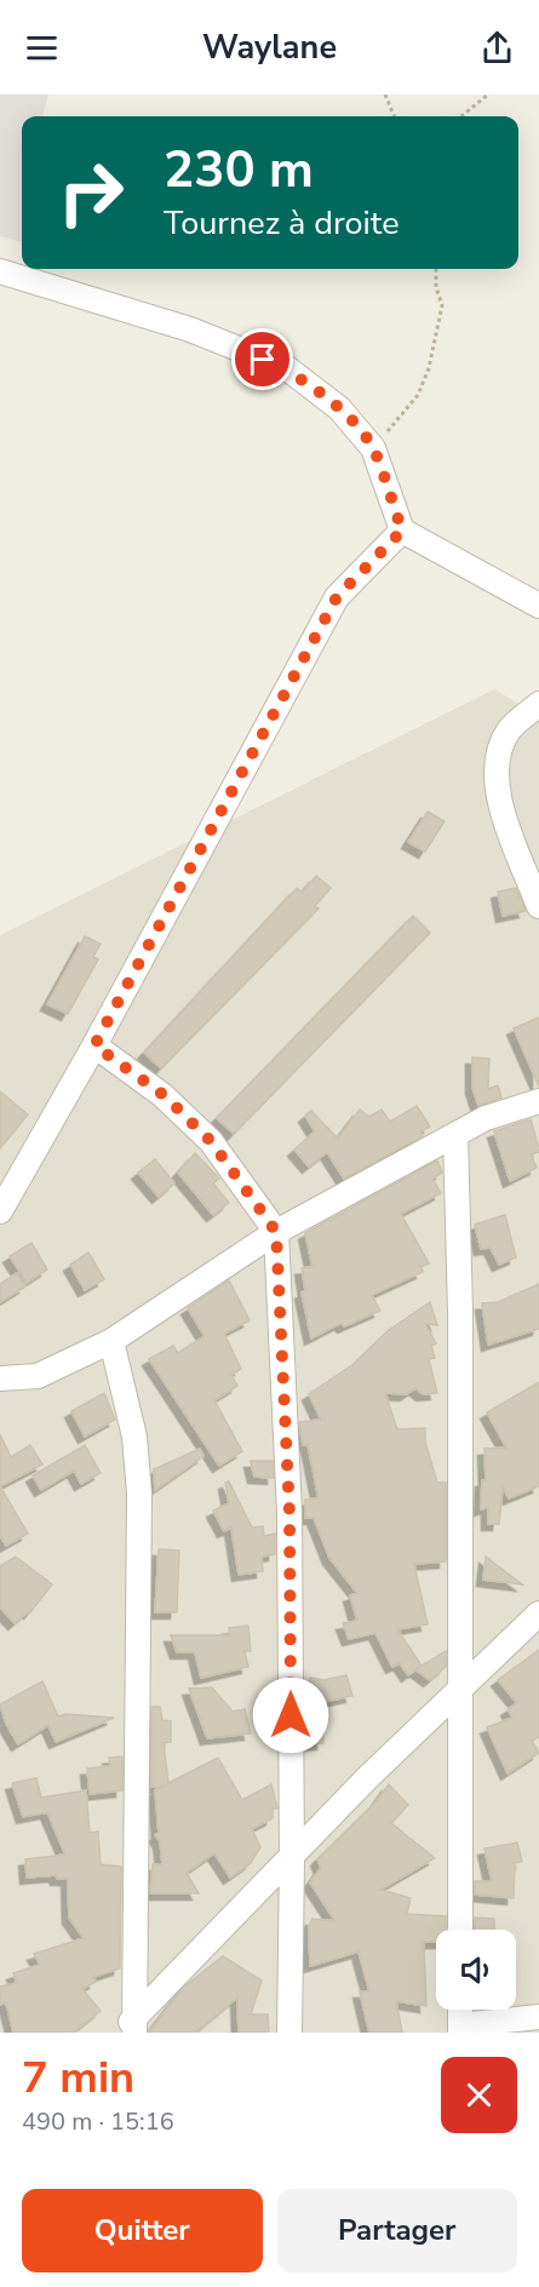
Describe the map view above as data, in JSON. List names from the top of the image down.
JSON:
{
  "page": {
    "header": "Waylane",
    "turn": ["230 m", "Tournez à droite"],
    "heading": ["7 min", "490 m · 15:16"],
    "buttons": ["Quitter", "Partager"]
  }
}
